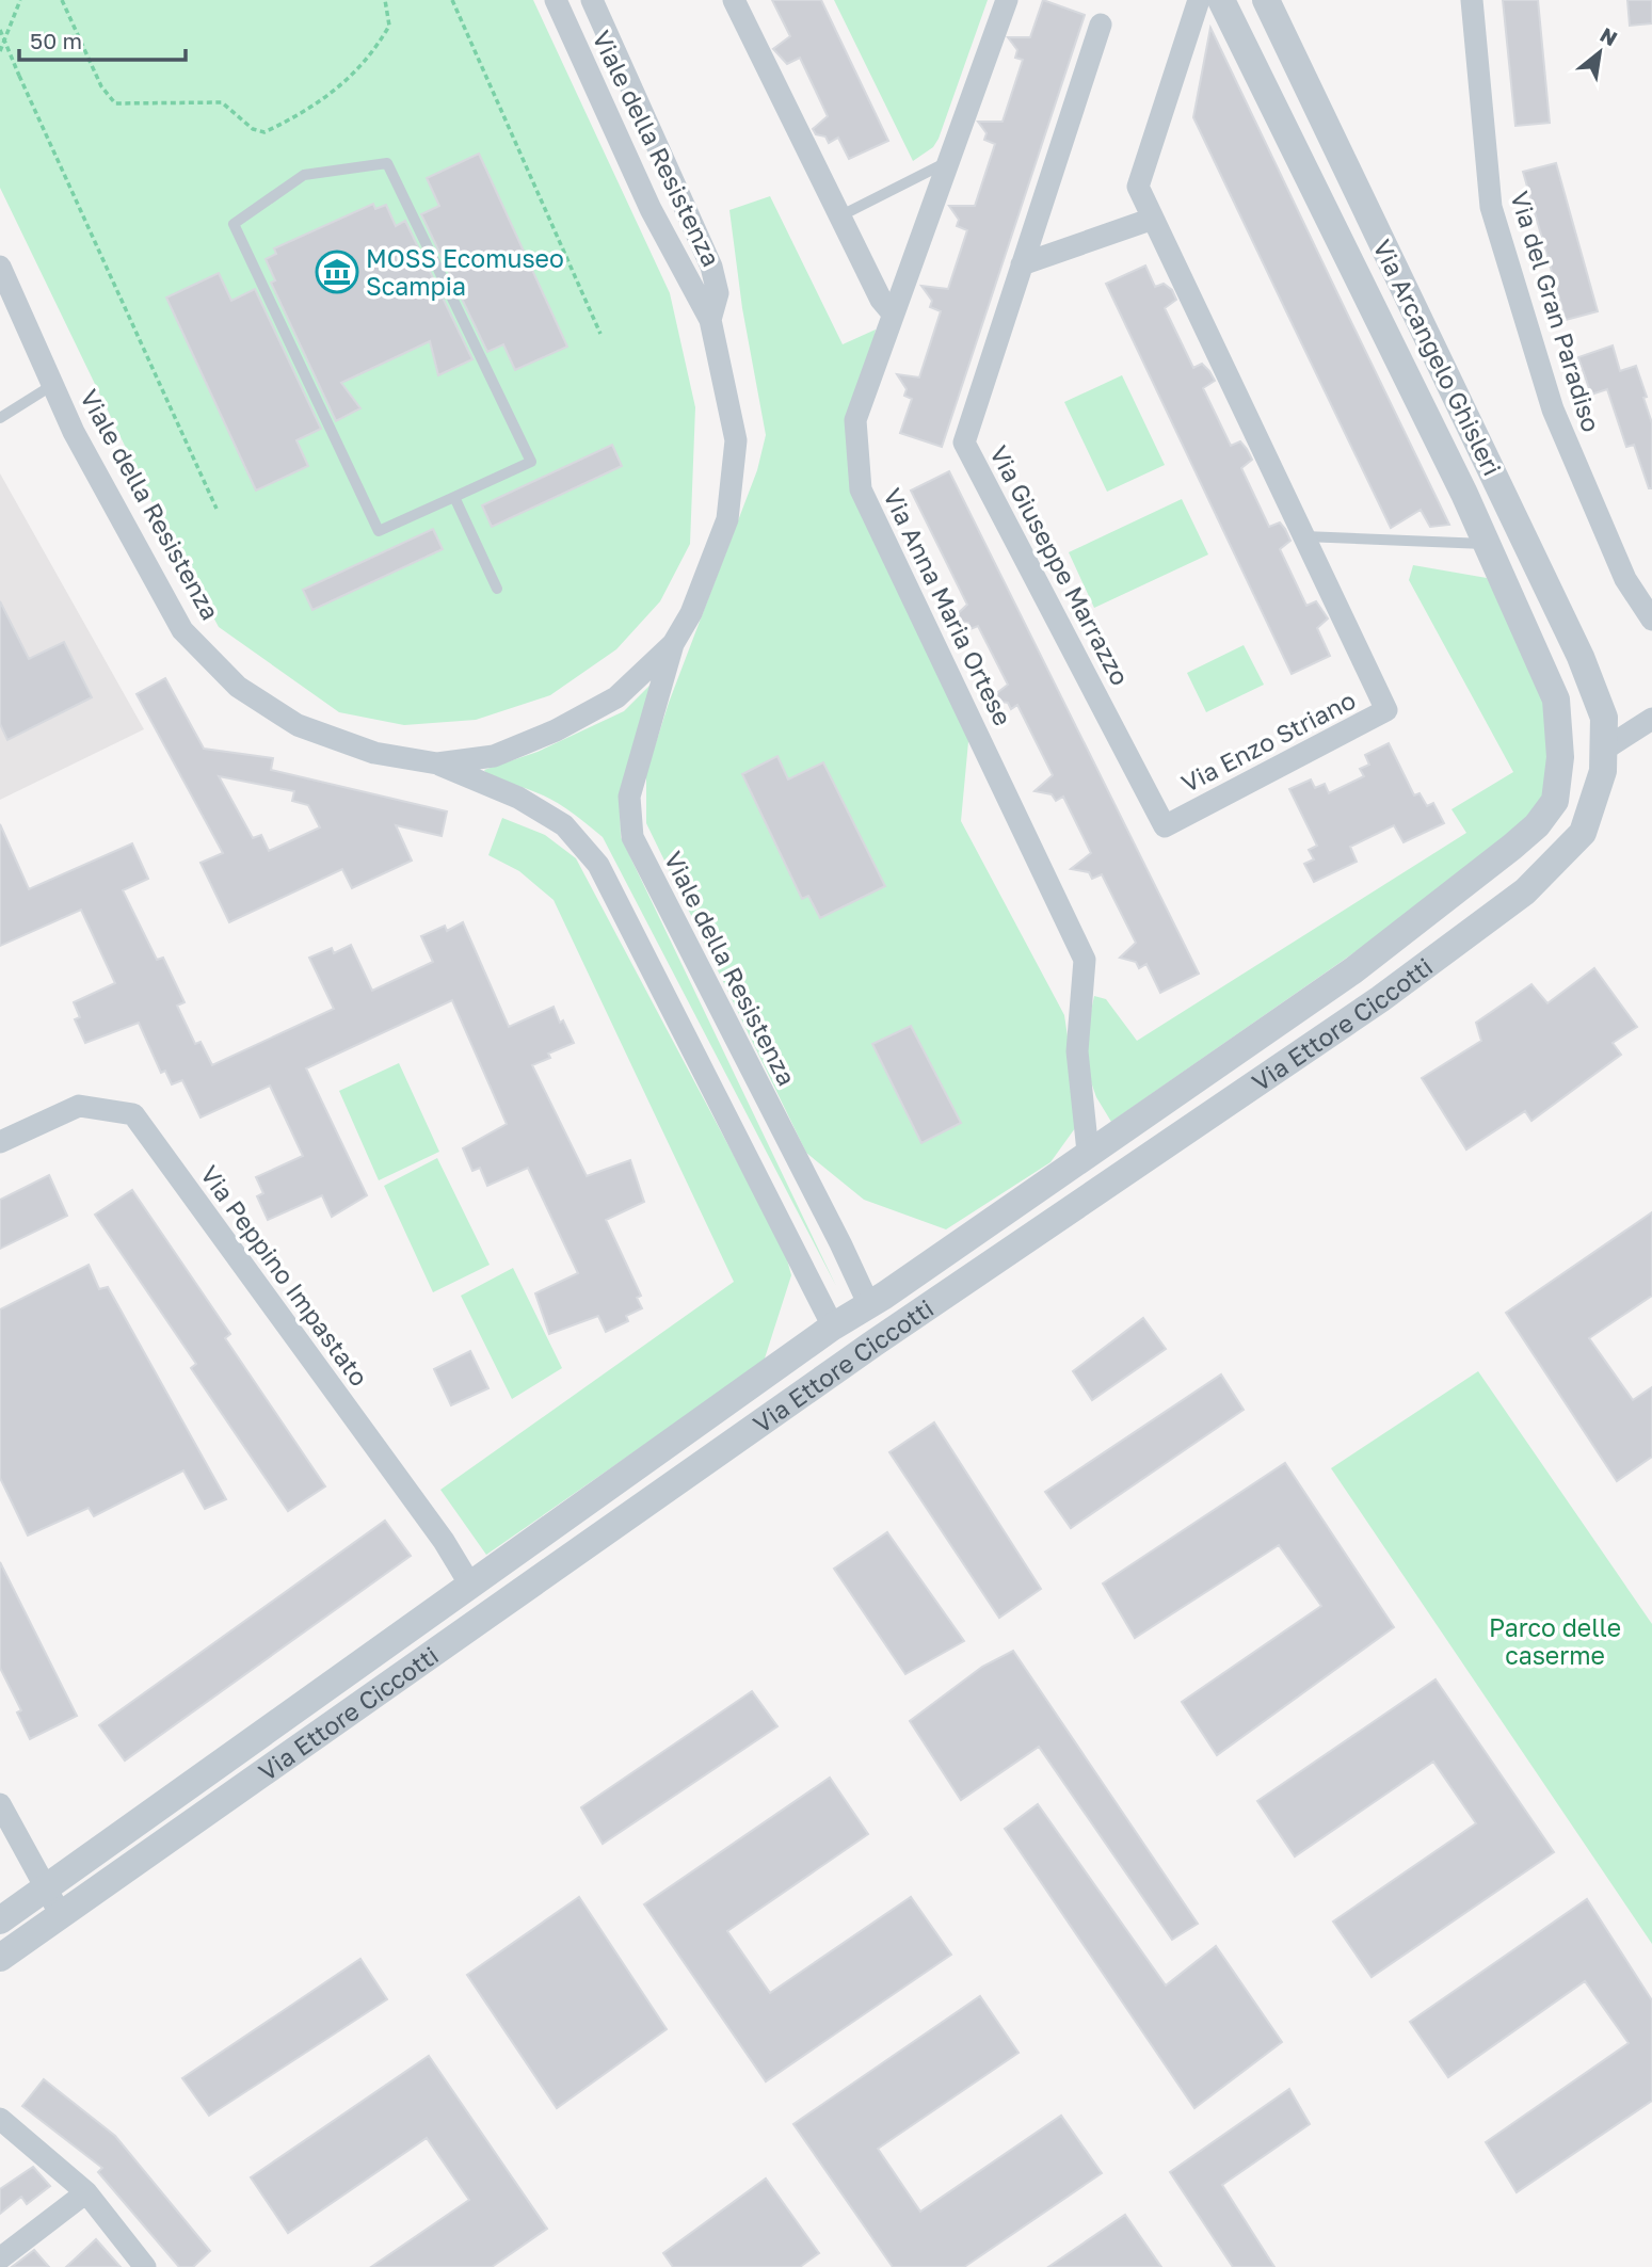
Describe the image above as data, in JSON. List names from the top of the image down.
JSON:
{
  "streets": {
    "street": [
      "Viale della Resistenza",
      "Via del Gran Paradiso",
      "Via Arcangelo Ghisleri",
      "Via Giuseppe Marrazzo",
      "Via Anna Maria Ortese",
      "Via Enzo Striano",
      "Via Ettore Ciccotti",
      "Via Peppino Impastato"
    ]
  },
  "crossings": [
    ["Viale della Resistenza", "Via Ettore Ciccotti"],
    ["Via Arcangelo Ghisleri", "Via Ettore Ciccotti"],
    ["Via Giuseppe Marrazzo", "Via Enzo Striano"],
    ["Via Anna Maria Ortese", "Via Ettore Ciccotti"],
    ["Via Ettore Ciccotti", "Via Peppino Impastato"]
  ],
  "parks": ["Parco delle caserme"],
  "places": {
    "museum": ["MOSS Ecomuseo Scampia"]
  },
  "scale_bar": "50 m",
  "north": "top right"
}
